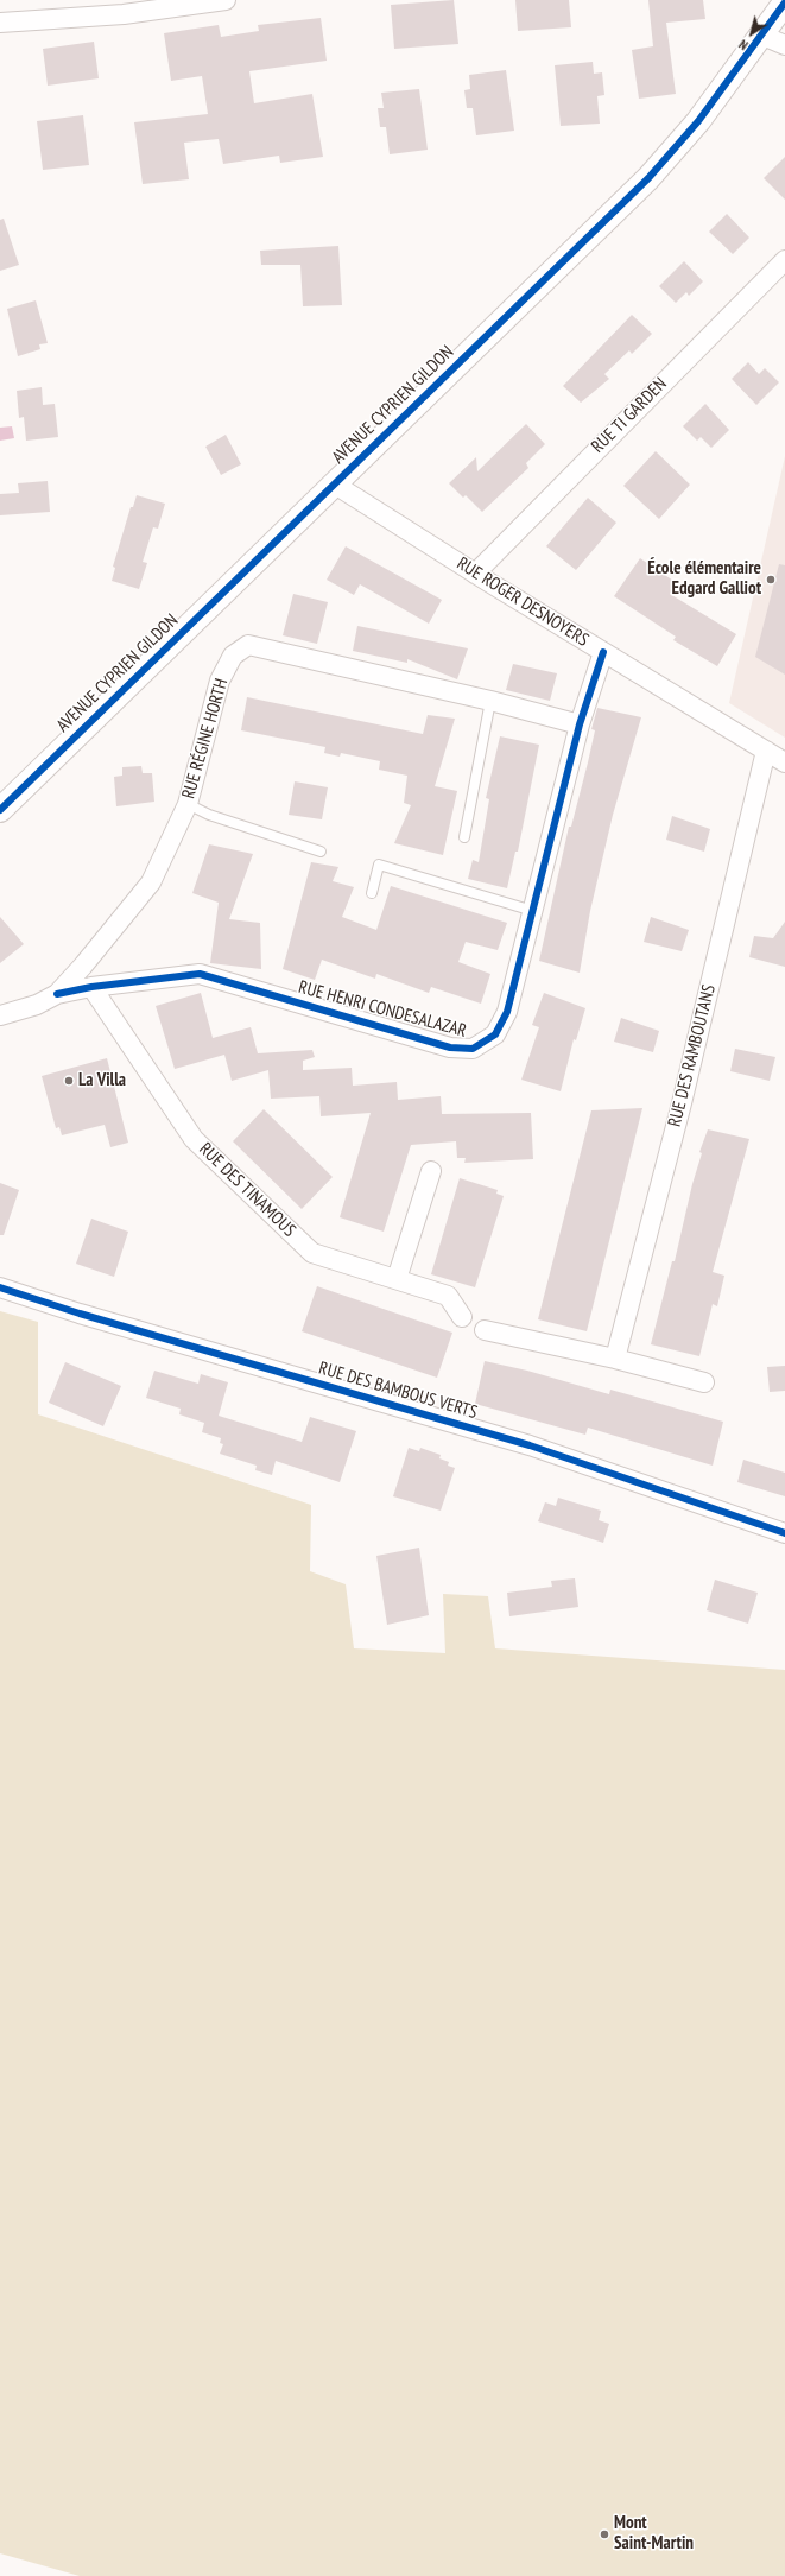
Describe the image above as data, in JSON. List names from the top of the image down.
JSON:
{
  "streets": {
    "street": [
      "AVENUE CYPRIEN GILDON",
      "RUE TI GARDEN",
      "RUE ROGER DESNOYERS",
      "RUE RÉGINE HORTH",
      "RUE HENRI CONDESALAZAR",
      "RUE DES RAMBOUTANS",
      "RUE DES TINAMOUS",
      "RUE DES BAMBOUS VERTS"
    ]
  },
  "crossings": [
    ["AVENUE CYPRIEN GILDON", "RUE ROGER DESNOYERS"],
    ["RUE TI GARDEN", "RUE ROGER DESNOYERS"],
    ["RUE ROGER DESNOYERS", "RUE HENRI CONDESALAZAR"],
    ["RUE ROGER DESNOYERS", "RUE DES RAMBOUTANS"],
    ["RUE RÉGINE HORTH", "RUE HENRI CONDESALAZAR"],
    ["RUE HENRI CONDESALAZAR", "RUE DES TINAMOUS"]
  ],
  "places": ["École élémentaire Edgard Galliot", "La Villa", "Mont Saint-Martin"],
  "north": "bottom left"
}
